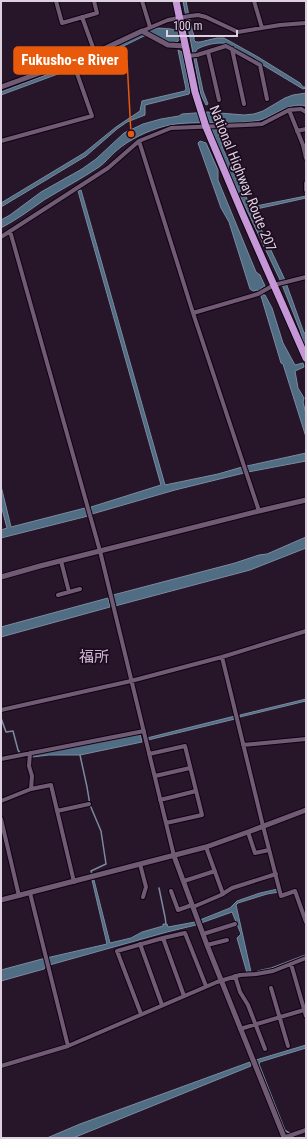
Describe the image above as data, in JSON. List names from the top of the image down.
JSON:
{
  "streets": {
    "highway": ["National Highway Route 207"]
  },
  "districts": ["福所"],
  "places": ["Fukusho-e River"],
  "scale_bar": "100 m"
}
